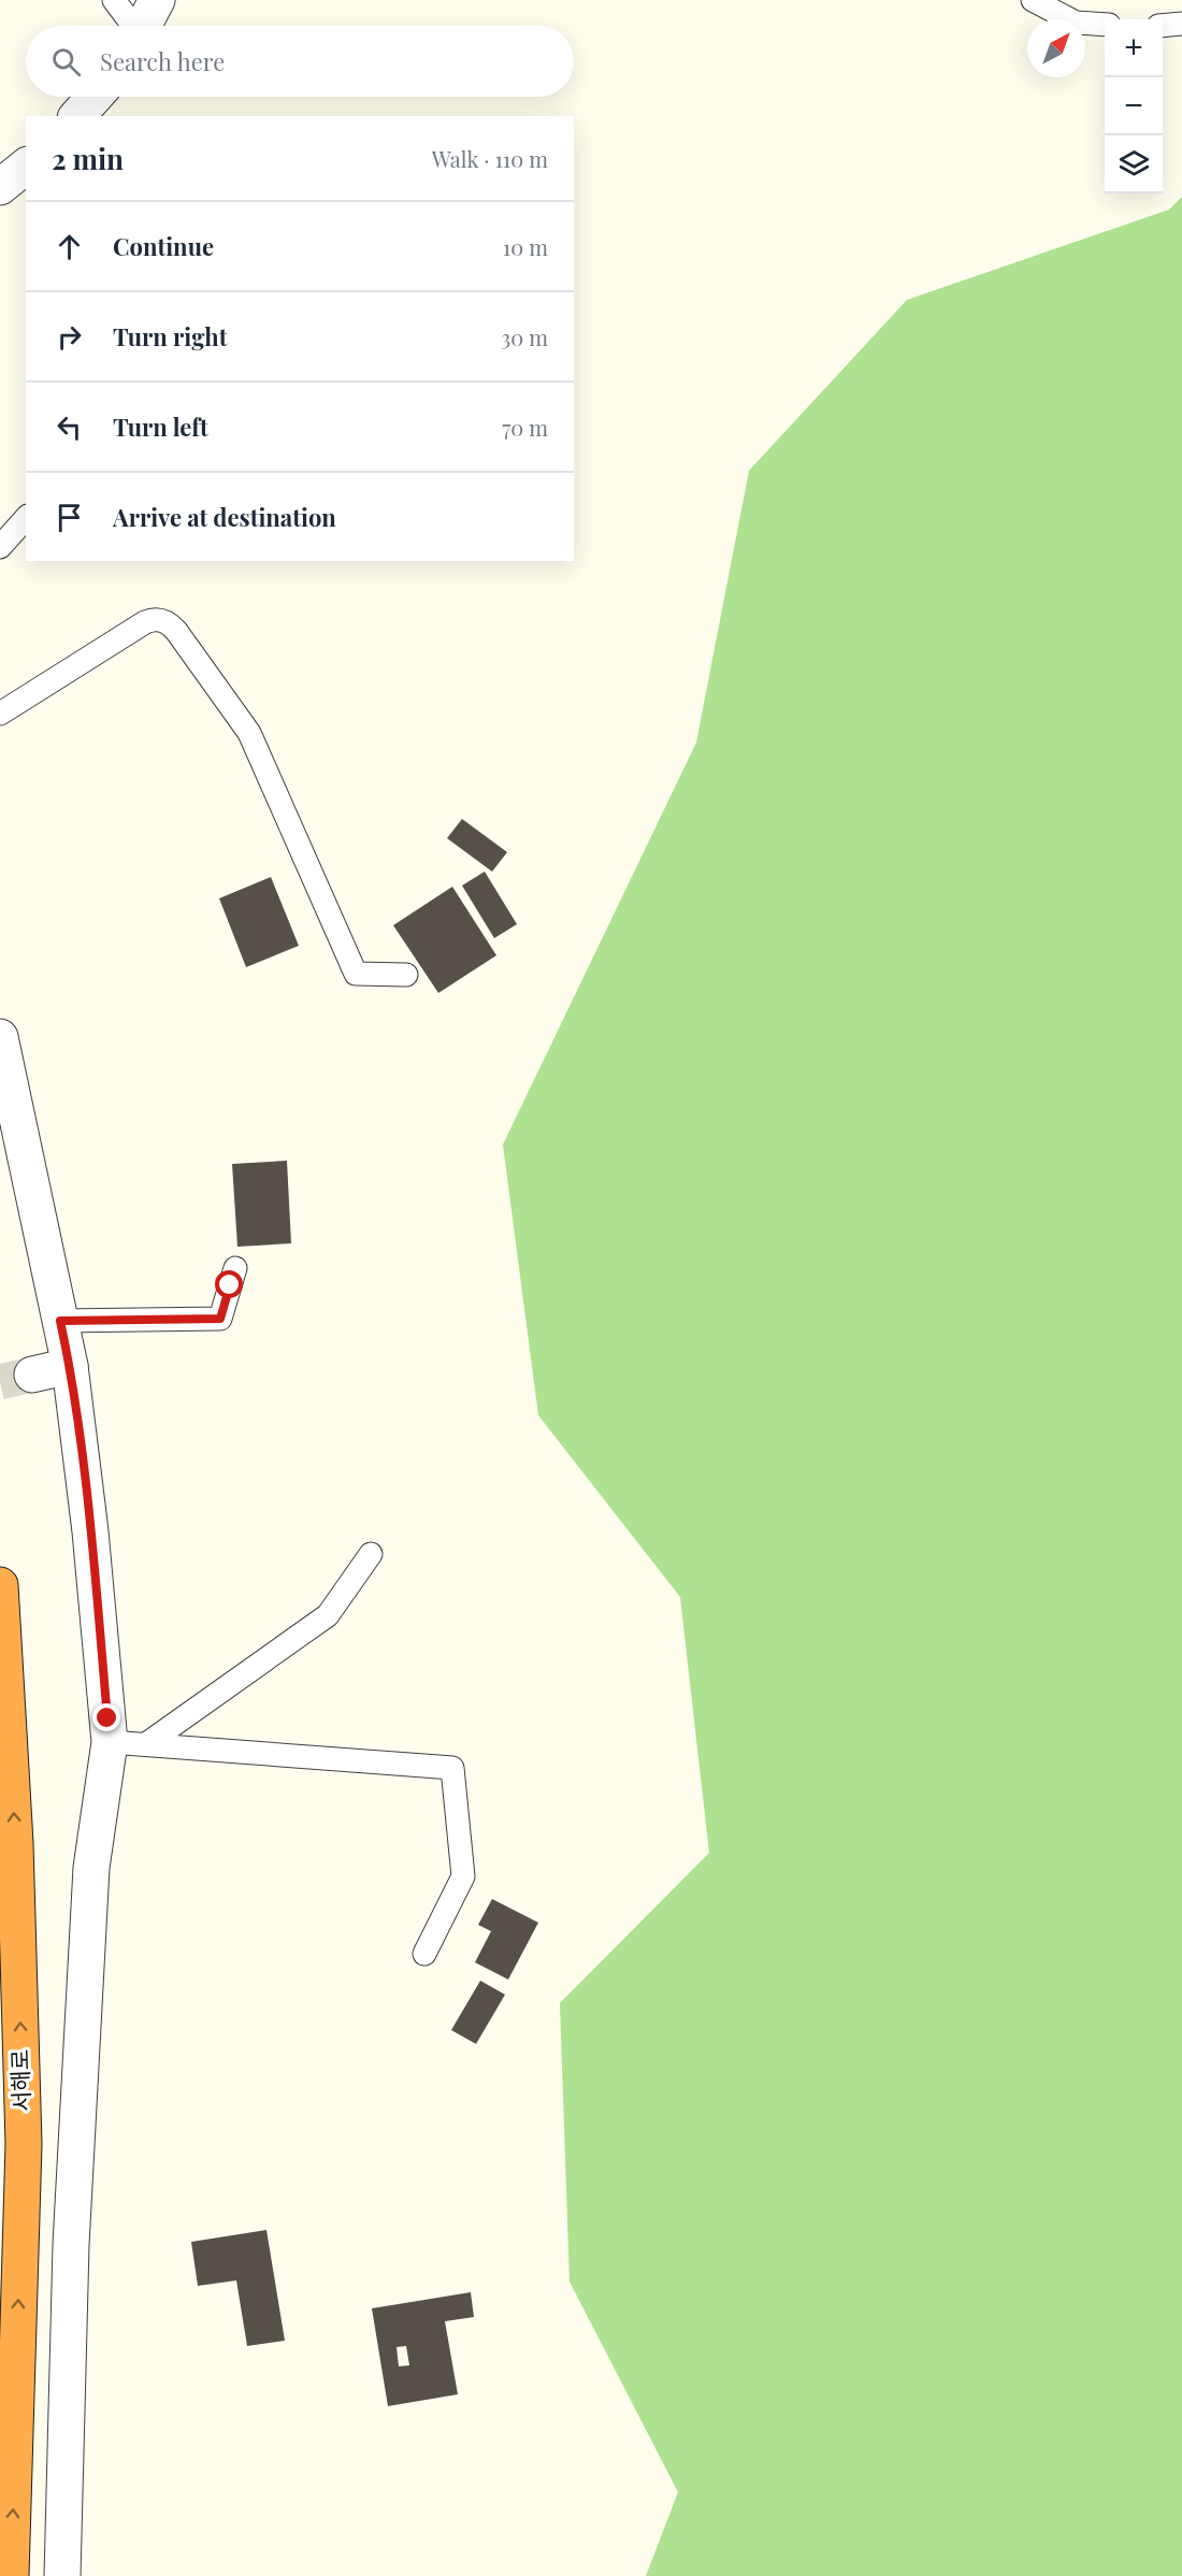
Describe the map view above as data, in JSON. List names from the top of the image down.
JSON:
{
  "streets": {
    "highway": ["서해로"]
  },
  "one_way": ["서해로"],
  "north": "top right",
  "page": {
    "map_buttons": ["+", "−"],
    "search": "Search here",
    "heading": ["2 min", "Walk · 110 m"],
    "list": [
      ["Continue", "10 m"],
      ["Turn right", "30 m"],
      ["Turn left", "70 m"],
      "Arrive at destination"
    ]
  }
}
